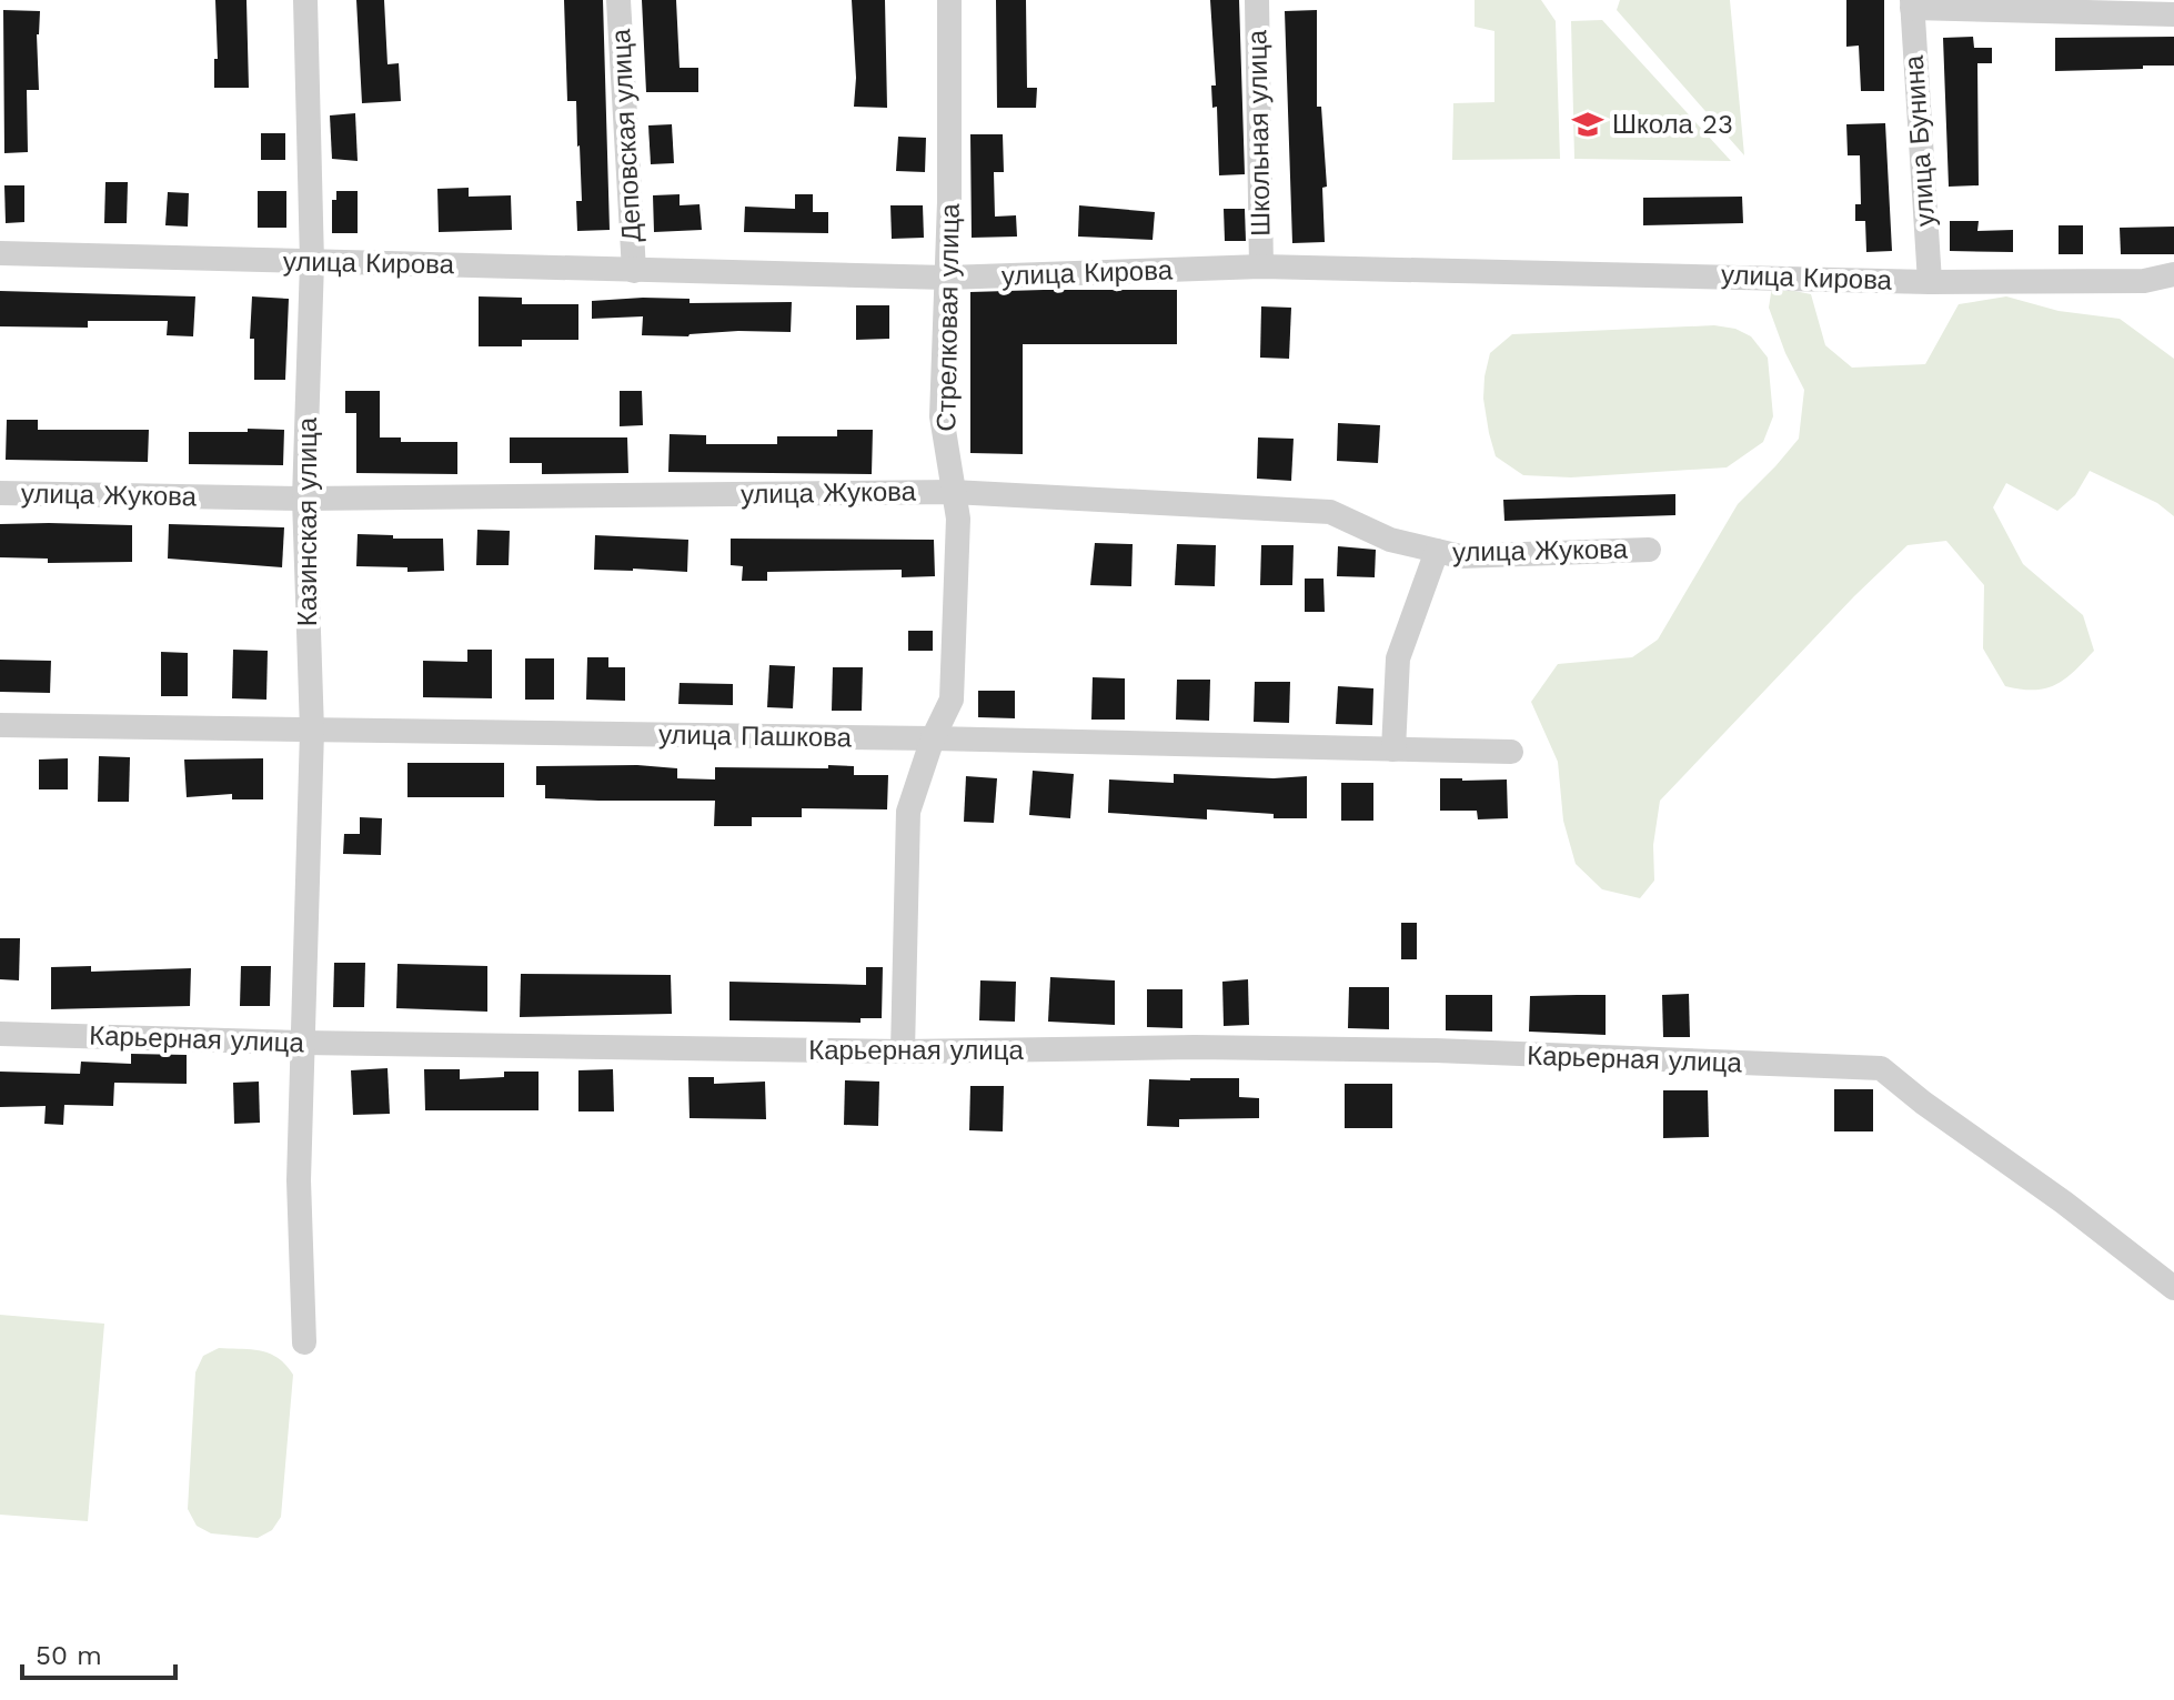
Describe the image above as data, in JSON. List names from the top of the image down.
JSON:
{
  "streets": {
    "street": [
      "Школьная улица",
      "Деповская улица",
      "улица Бунина",
      "улица Кирова",
      "Стрелковая улица",
      "улица Жукова",
      "Казинская улица",
      "улица Пашкова",
      "Карьерная улица"
    ]
  },
  "crossings": [
    ["Школьная улица", "улица Кирова"],
    ["Деповская улица", "улица Кирова"],
    ["улица Бунина", "улица Кирова"],
    ["улица Кирова", "Стрелковая улица"],
    ["улица Кирова", "Казинская улица"],
    ["Стрелковая улица", "улица Жукова"],
    ["Стрелковая улица", "улица Пашкова"],
    ["Стрелковая улица", "Карьерная улица"],
    ["улица Жукова", "Казинская улица"],
    ["Казинская улица", "улица Пашкова"],
    ["Казинская улица", "Карьерная улица"]
  ],
  "places": {
    "school or university": ["Школа 23"]
  },
  "scale_bar": "50 m"
}
